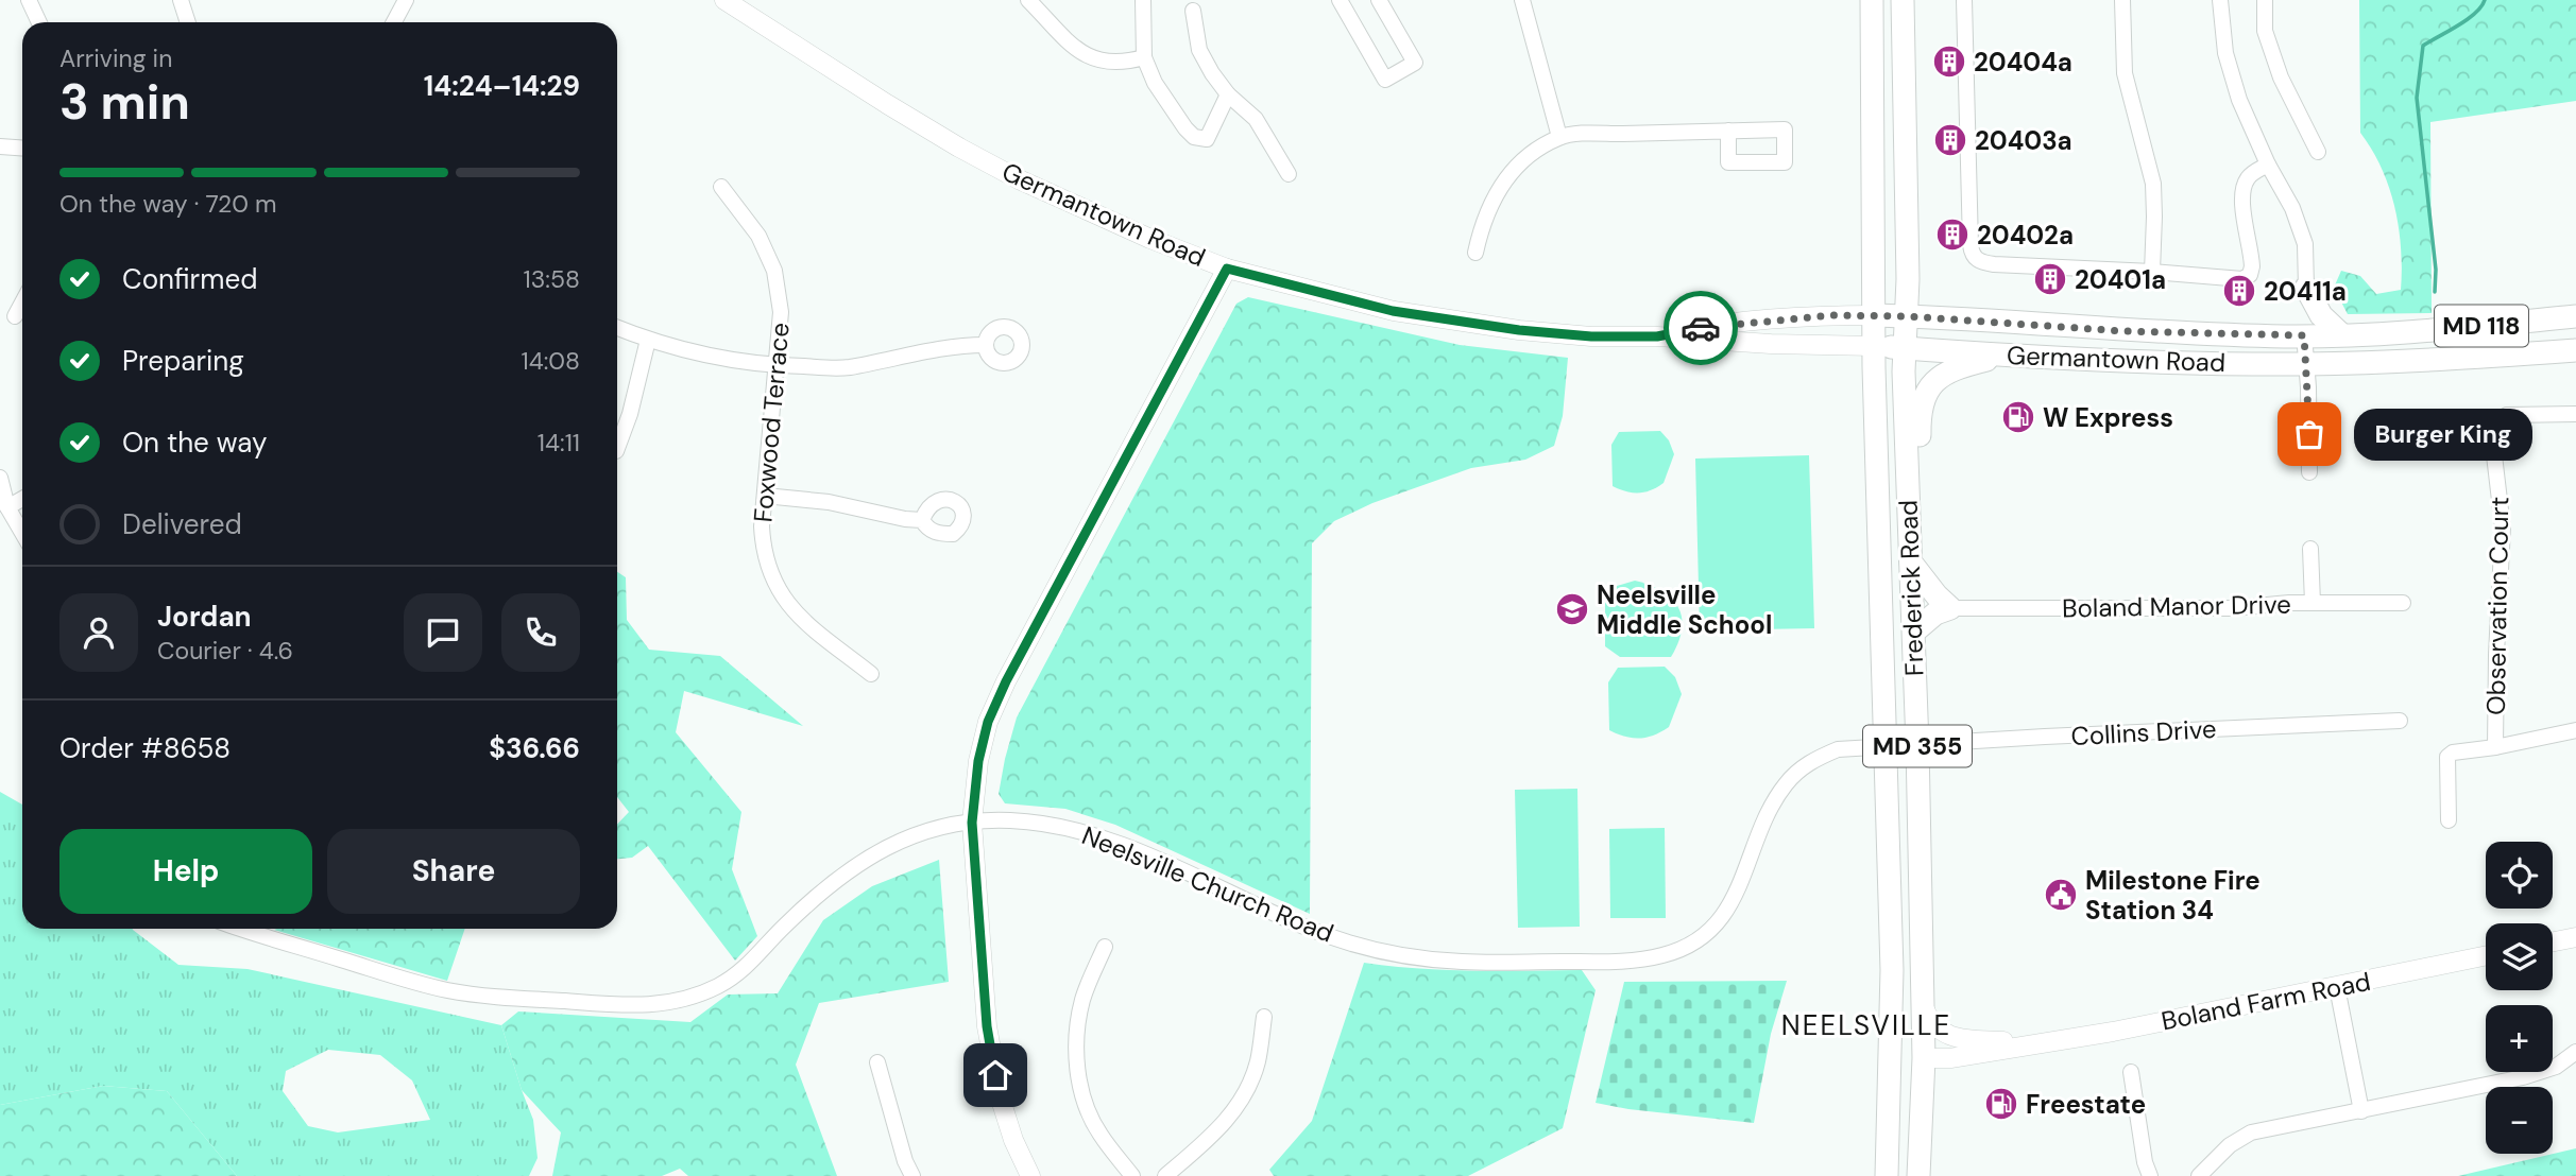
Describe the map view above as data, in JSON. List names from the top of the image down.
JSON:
{
  "streets": {
    "main road": [
      "Germantown Road",
      "MD 118",
      "Frederick Road",
      "MD 355"
    ],
    "street": [
      "Foxwood Terrace",
      "Boland Manor Drive",
      "Observation Court",
      "Collins Drive",
      "Neelsville Church Road",
      "Boland Farm Road"
    ]
  },
  "crossings": [
    ["Germantown Road", "Frederick Road"],
    ["Frederick Road", "Collins Drive"],
    ["Frederick Road", "Neelsville Church Road"],
    ["Frederick Road", "Boland Farm Road"],
    ["Collins Drive", "Neelsville Church Road"]
  ],
  "districts": ["NEELSVILLE"],
  "places": {
    "building": [
      "20404a",
      "20403a",
      "20402a",
      "20401a",
      "20411a"
    ],
    "fuel station": ["W Express", "Freestate"],
    "other": ["Burger King"],
    "school or university": ["Neelsville Middle School"],
    "public building": ["Milestone Fire Station 34"]
  },
  "page": {
    "heading": ["3 min", "Arriving in", "14:24–14:29"],
    "panel": [
      "Jordan",
      "Courier · 4.6",
      "Order #8658",
      "$36.66"
    ],
    "bar": "On the way · 720 m",
    "list": [
      ["Confirmed", "13:58"],
      ["Preparing", "14:08"],
      ["On the way", "14:11"],
      "Delivered"
    ],
    "bubble": "Burger King",
    "buttons": ["Help", "Share"],
    "map_buttons": ["+", "−"]
  }
}
